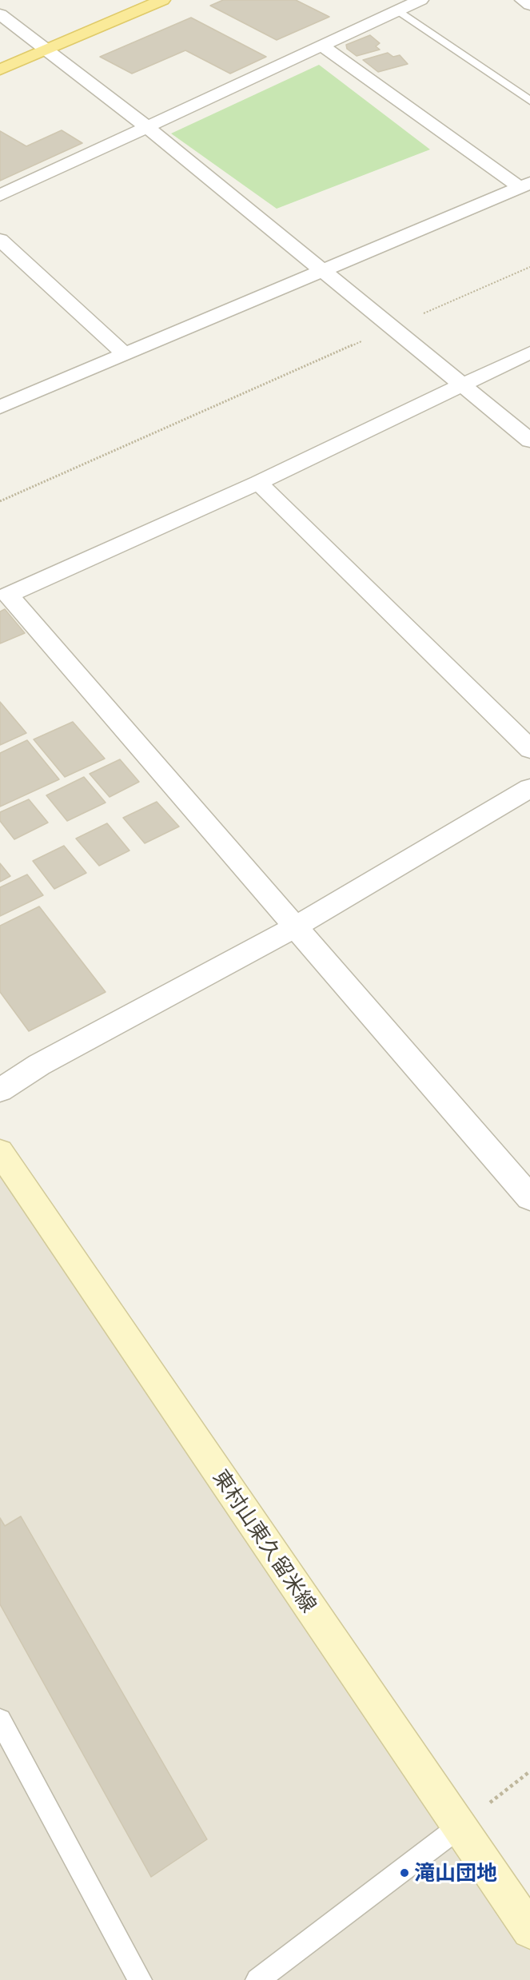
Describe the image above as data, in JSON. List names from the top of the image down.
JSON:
{
  "streets": {
    "main road": ["東村山東久留米線"]
  },
  "places": ["滝山団地"]
}
